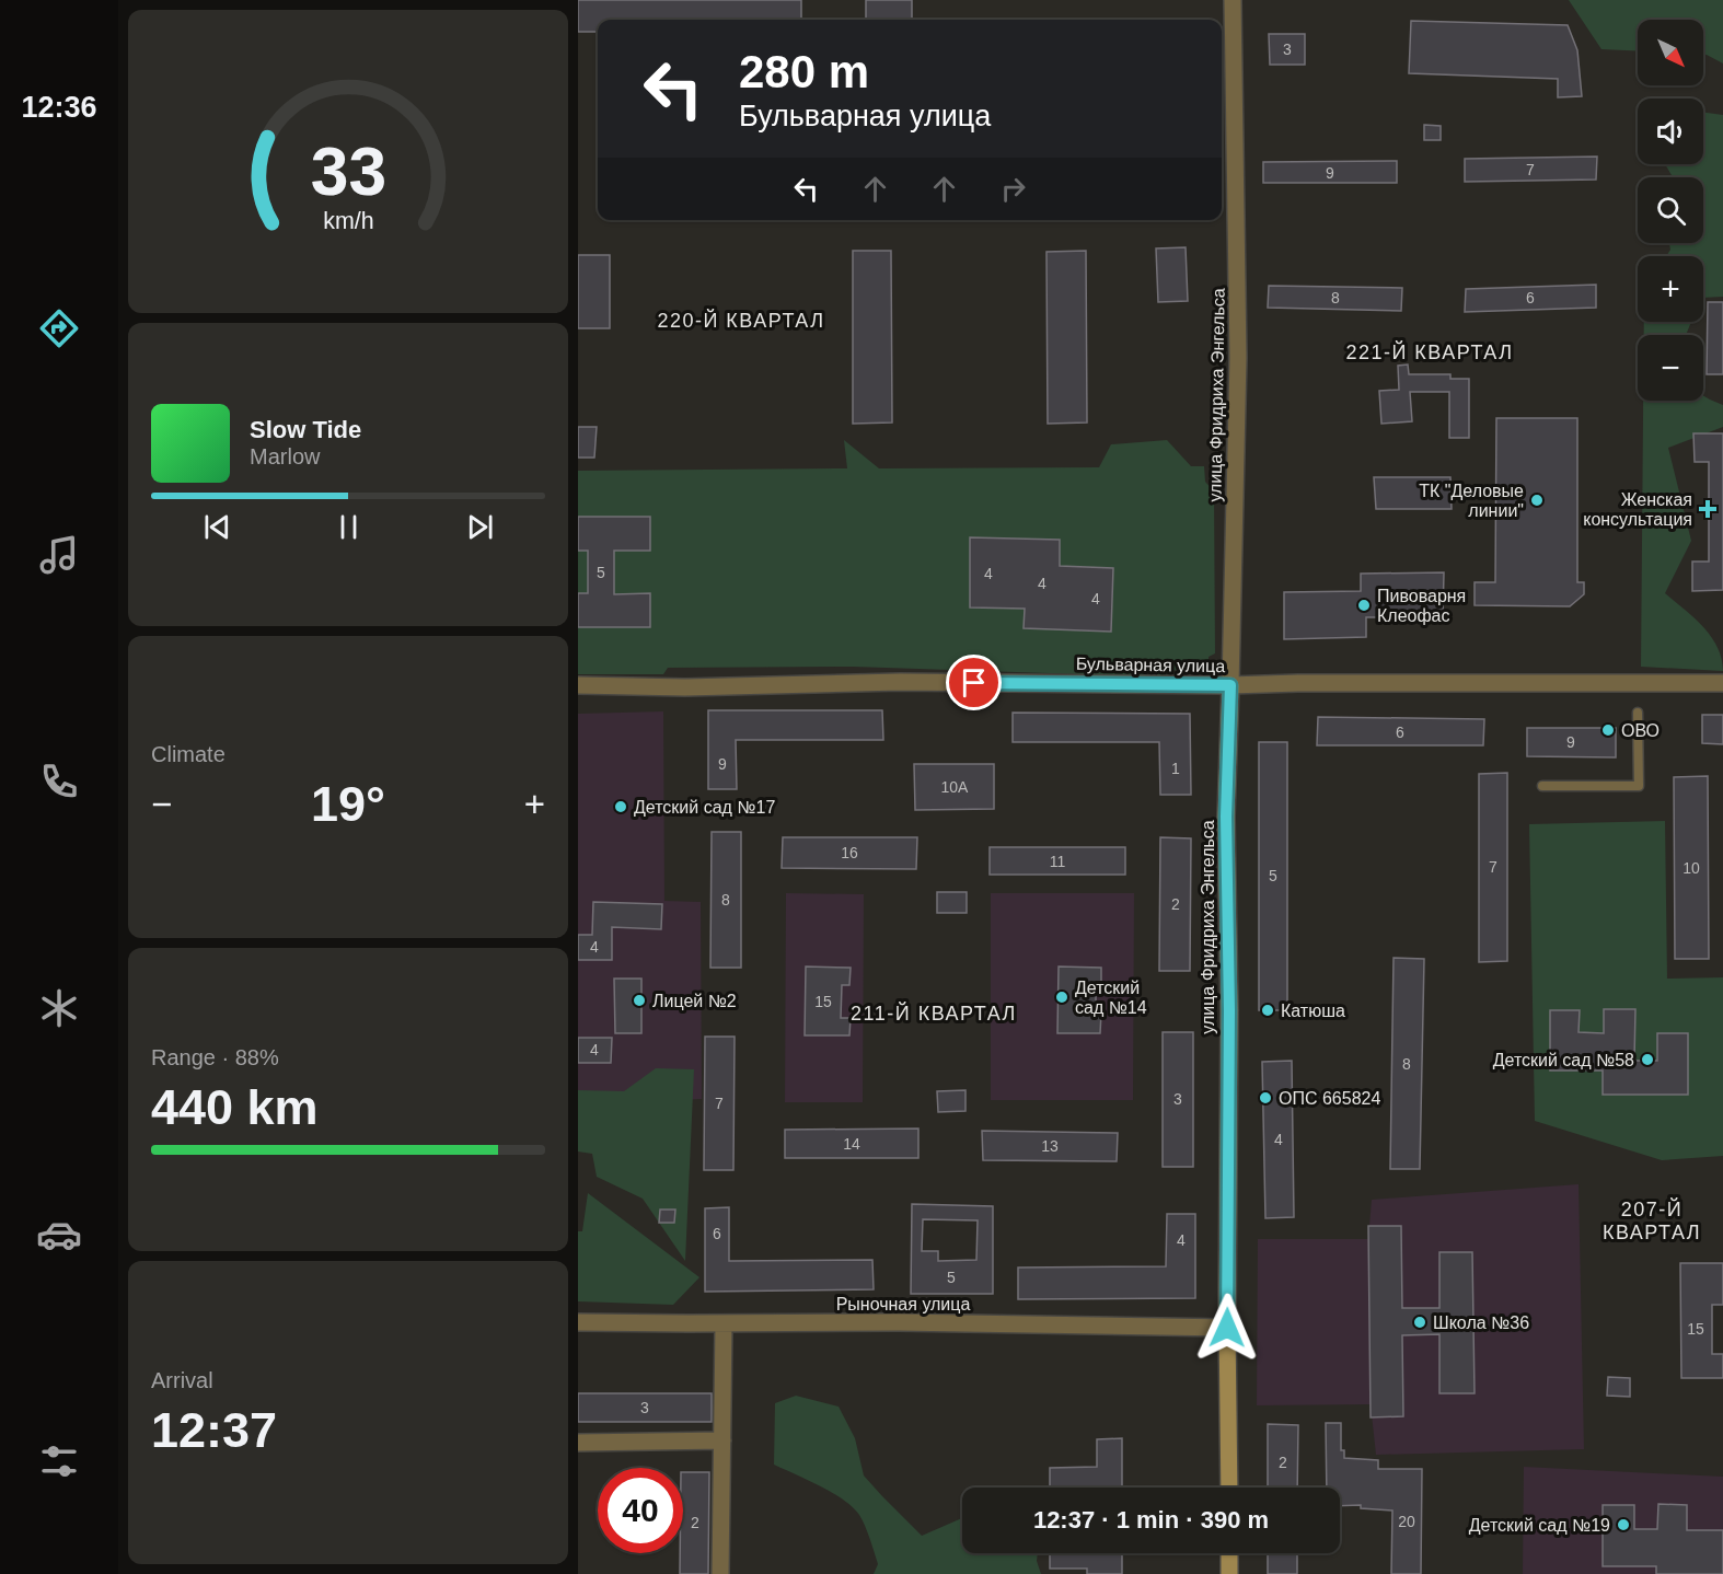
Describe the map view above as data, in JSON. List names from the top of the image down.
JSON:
{
  "streets": {
    "street": ["улица Фридриха Энгельса", "Бульварная улица", "Рыночная улица"]
  },
  "crossings": [
    ["улица Фридриха Энгельса", "Бульварная улица"],
    ["улица Фридриха Энгельса", "Рыночная улица"]
  ],
  "districts": [
    "220-Й КВАРТАЛ",
    "221-Й КВАРТАЛ",
    "211-Й КВАРТАЛ",
    "207-Й КВАРТАЛ"
  ],
  "places": {
    "other": [
      "ТК \"Деловые линии\"",
      "Пивоварня Клеофас",
      "ОВО",
      "Детский сад №17",
      "Детский сад №14",
      "Лицей №2",
      "Катюша",
      "Детский сад №58",
      "ОПС 665824",
      "Школа №36",
      "Детский сад №19"
    ],
    "health": ["Женская консультация"]
  },
  "house_numbers": [
    "3",
    "7",
    "9",
    "8",
    "6",
    "5",
    "4",
    "4",
    "4",
    "6",
    "9",
    "9",
    "1",
    "10А",
    "16",
    "11",
    "7",
    "10",
    "5",
    "8",
    "2",
    "4",
    "15",
    "4",
    "8",
    "3",
    "7",
    "4",
    "14",
    "13",
    "6",
    "4",
    "5",
    "15",
    "3",
    "2",
    "20",
    "2"
  ],
  "north": "bottom right",
  "page": {
    "tabs": "12:36",
    "map_buttons": ["+", "−"],
    "turn": ["280 m", "Бульварная улица"],
    "song": ["Slow Tide", "Marlow"],
    "tile": [
      "Climate",
      ["Range · 88%", "440 km"],
      ["Arrival", "12:37"]
    ],
    "heat": ["−", "19°", "+"],
    "limit": "40",
    "trip": "12:37 · 1 min · 390 m",
    "gauge": ["33", "km/h"]
  }
}
